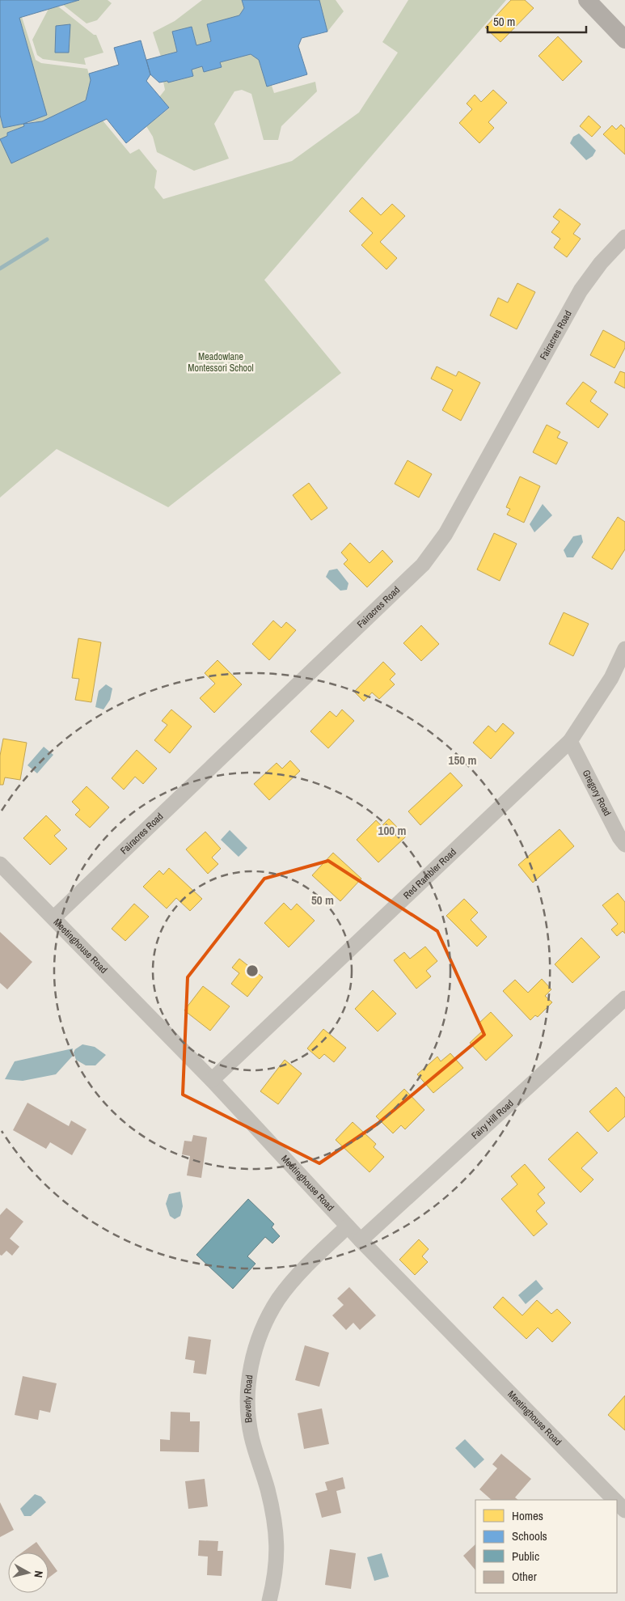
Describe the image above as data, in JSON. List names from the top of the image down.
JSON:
{
  "streets": {
    "street": [
      "Fairacres Road",
      "Gregory Road",
      "Red Rambler Road",
      "Meetinghouse Road",
      "Fairy Hill Road",
      "Beverly Road"
    ]
  },
  "crossings": [
    ["Fairacres Road", "Meetinghouse Road"],
    ["Gregory Road", "Red Rambler Road"],
    ["Red Rambler Road", "Meetinghouse Road"],
    ["Meetinghouse Road", "Fairy Hill Road"],
    ["Meetinghouse Road", "Beverly Road"]
  ],
  "parks": ["Meadowlane Montessori School"],
  "legend": [
    "Homes",
    "Schools",
    "Public",
    "Other"
  ],
  "scale_bar": "50 m",
  "north": "right",
  "rings": ["150 m", "100 m", "50 m"]
}
